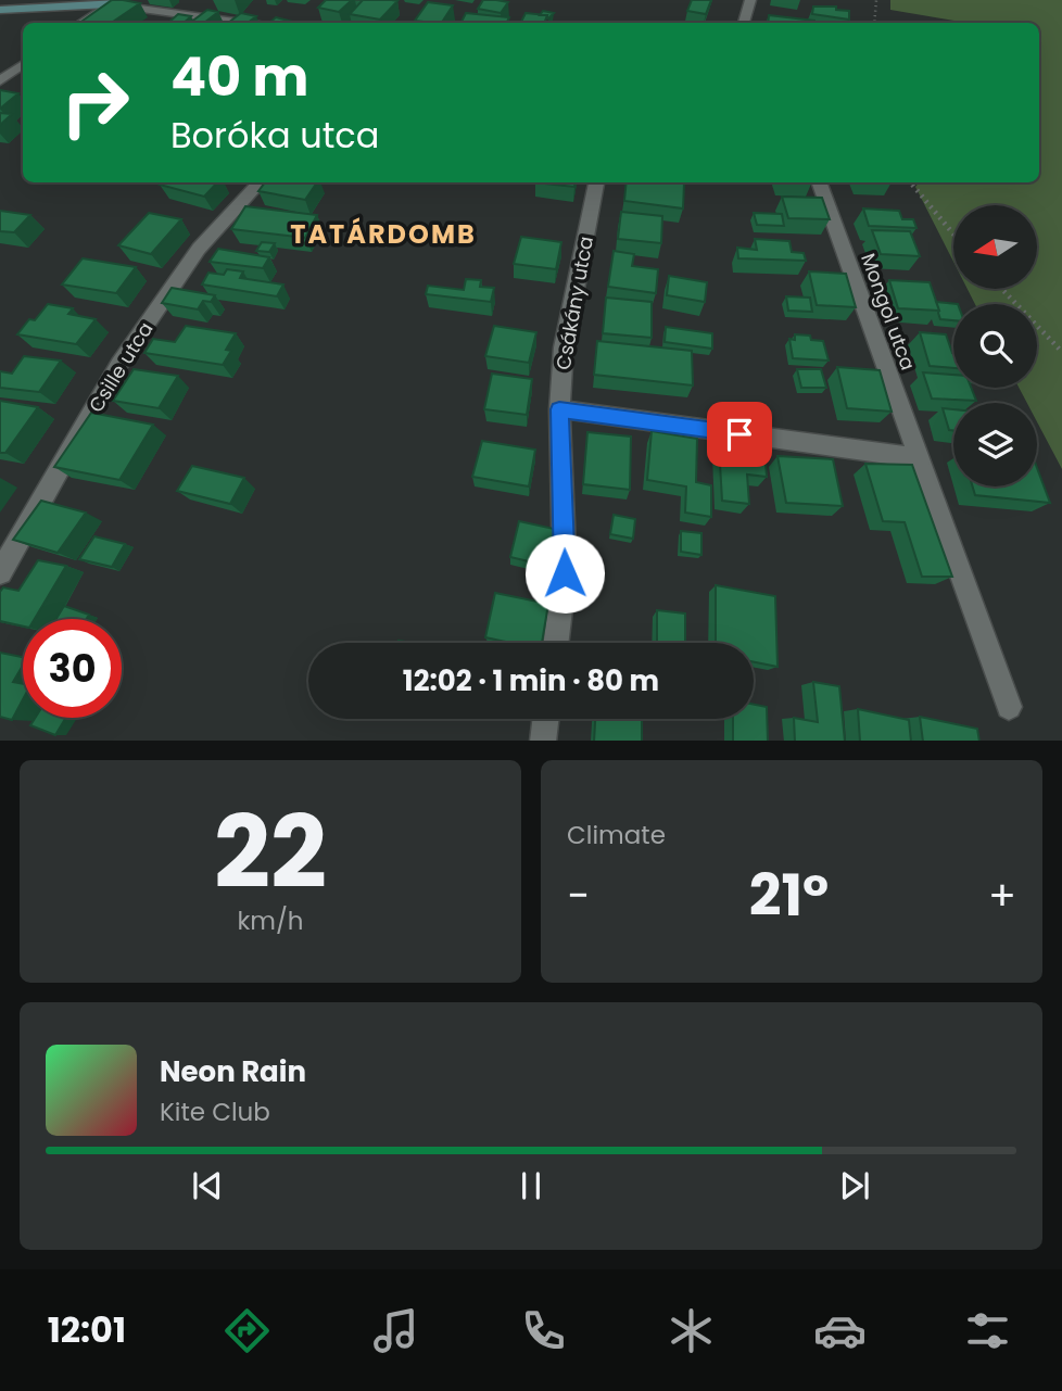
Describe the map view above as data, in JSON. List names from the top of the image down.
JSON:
{
  "streets": {
    "street": ["Csákány utca", "Mongol utca", "Csille utca"]
  },
  "districts": ["TATÁRDOMB"],
  "north": "left",
  "page": {
    "turn": ["40 m", "Boróka utca"],
    "limit": "30",
    "trip": "12:02 · 1 min · 80 m",
    "tile": [
      ["22", "km/h"],
      "Climate"
    ],
    "heat": ["−", "21°", "+"],
    "song": ["Neon Rain", "Kite Club"],
    "tabs": "12:01"
  }
}
